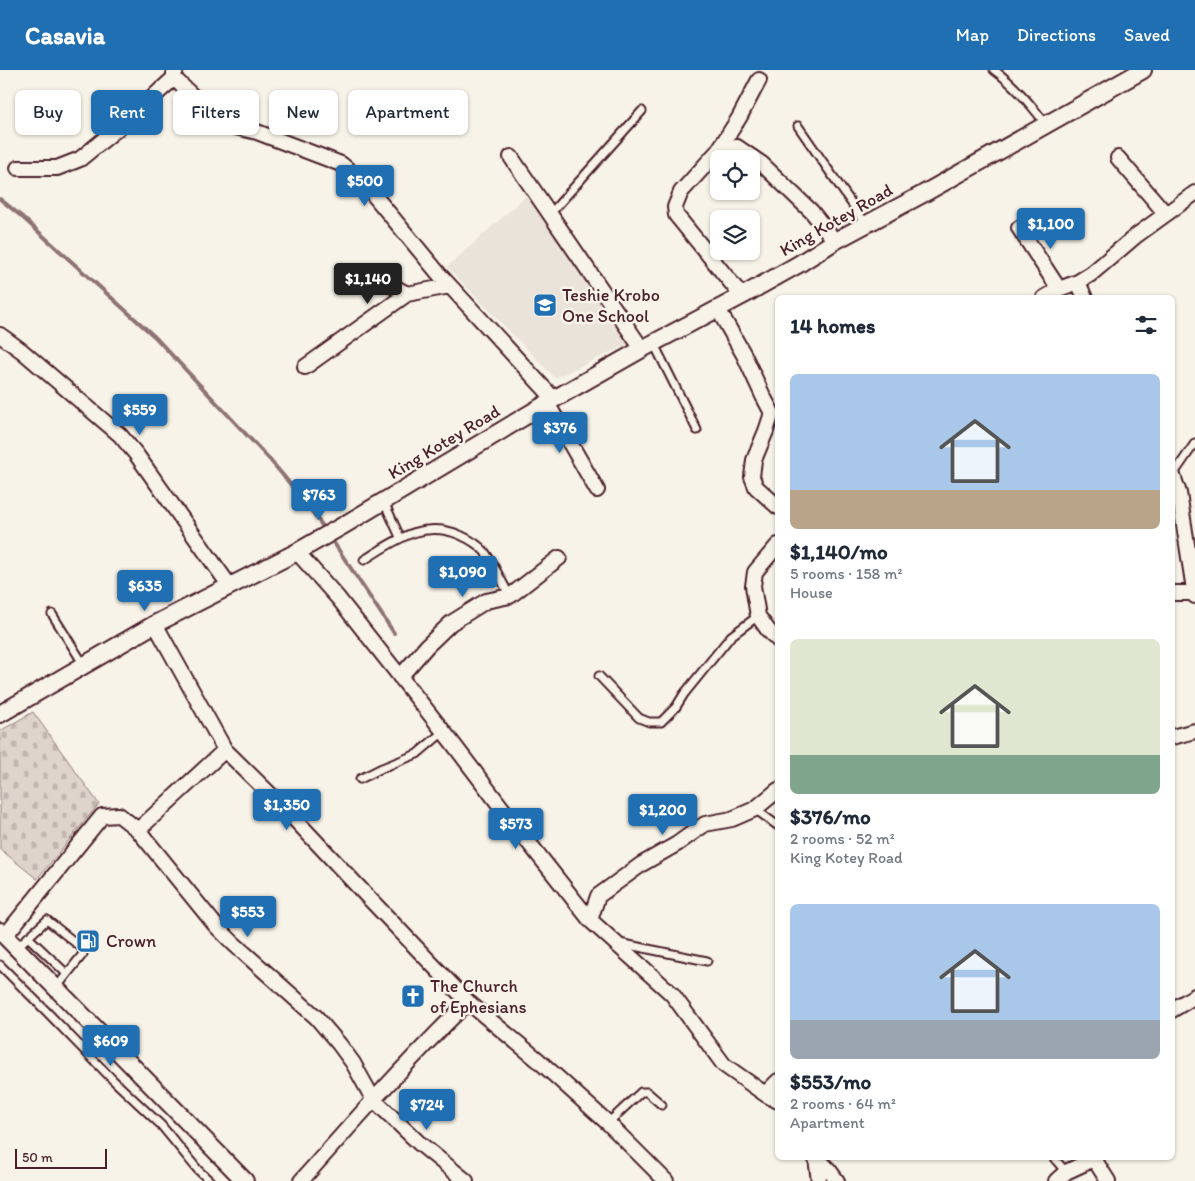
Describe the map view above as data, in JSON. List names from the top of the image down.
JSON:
{
  "streets": {
    "street": ["King Kotey Road"]
  },
  "places": {
    "school or university": ["Teshie Krobo One School"],
    "fuel station": ["Crown"],
    "church": ["The Church of Ephesians"]
  },
  "scale_bar": "50 m",
  "page": {
    "header": "Casavia",
    "nav": ["Map", "Directions", "Saved"],
    "chip": [
      "Buy",
      "Rent",
      "Filters",
      "New",
      "Apartment"
    ],
    "price": [
      "$500",
      "$1,100",
      "$1,140",
      "$559",
      "$376",
      "$763",
      "$1,090",
      "$635",
      "$1,350",
      "$1,200",
      "$573",
      "$553",
      "$609",
      "$724"
    ],
    "heading": "14 homes",
    "list": [
      {
        "name": "$1,140/mo",
        "note": "5 rooms · 158 m² · House"
      },
      {
        "name": "$376/mo",
        "note": "2 rooms · 52 m² · King Kotey Road"
      },
      {
        "name": "$553/mo",
        "note": "2 rooms · 64 m² · Apartment"
      }
    ],
    "scale": "50 m"
  }
}
